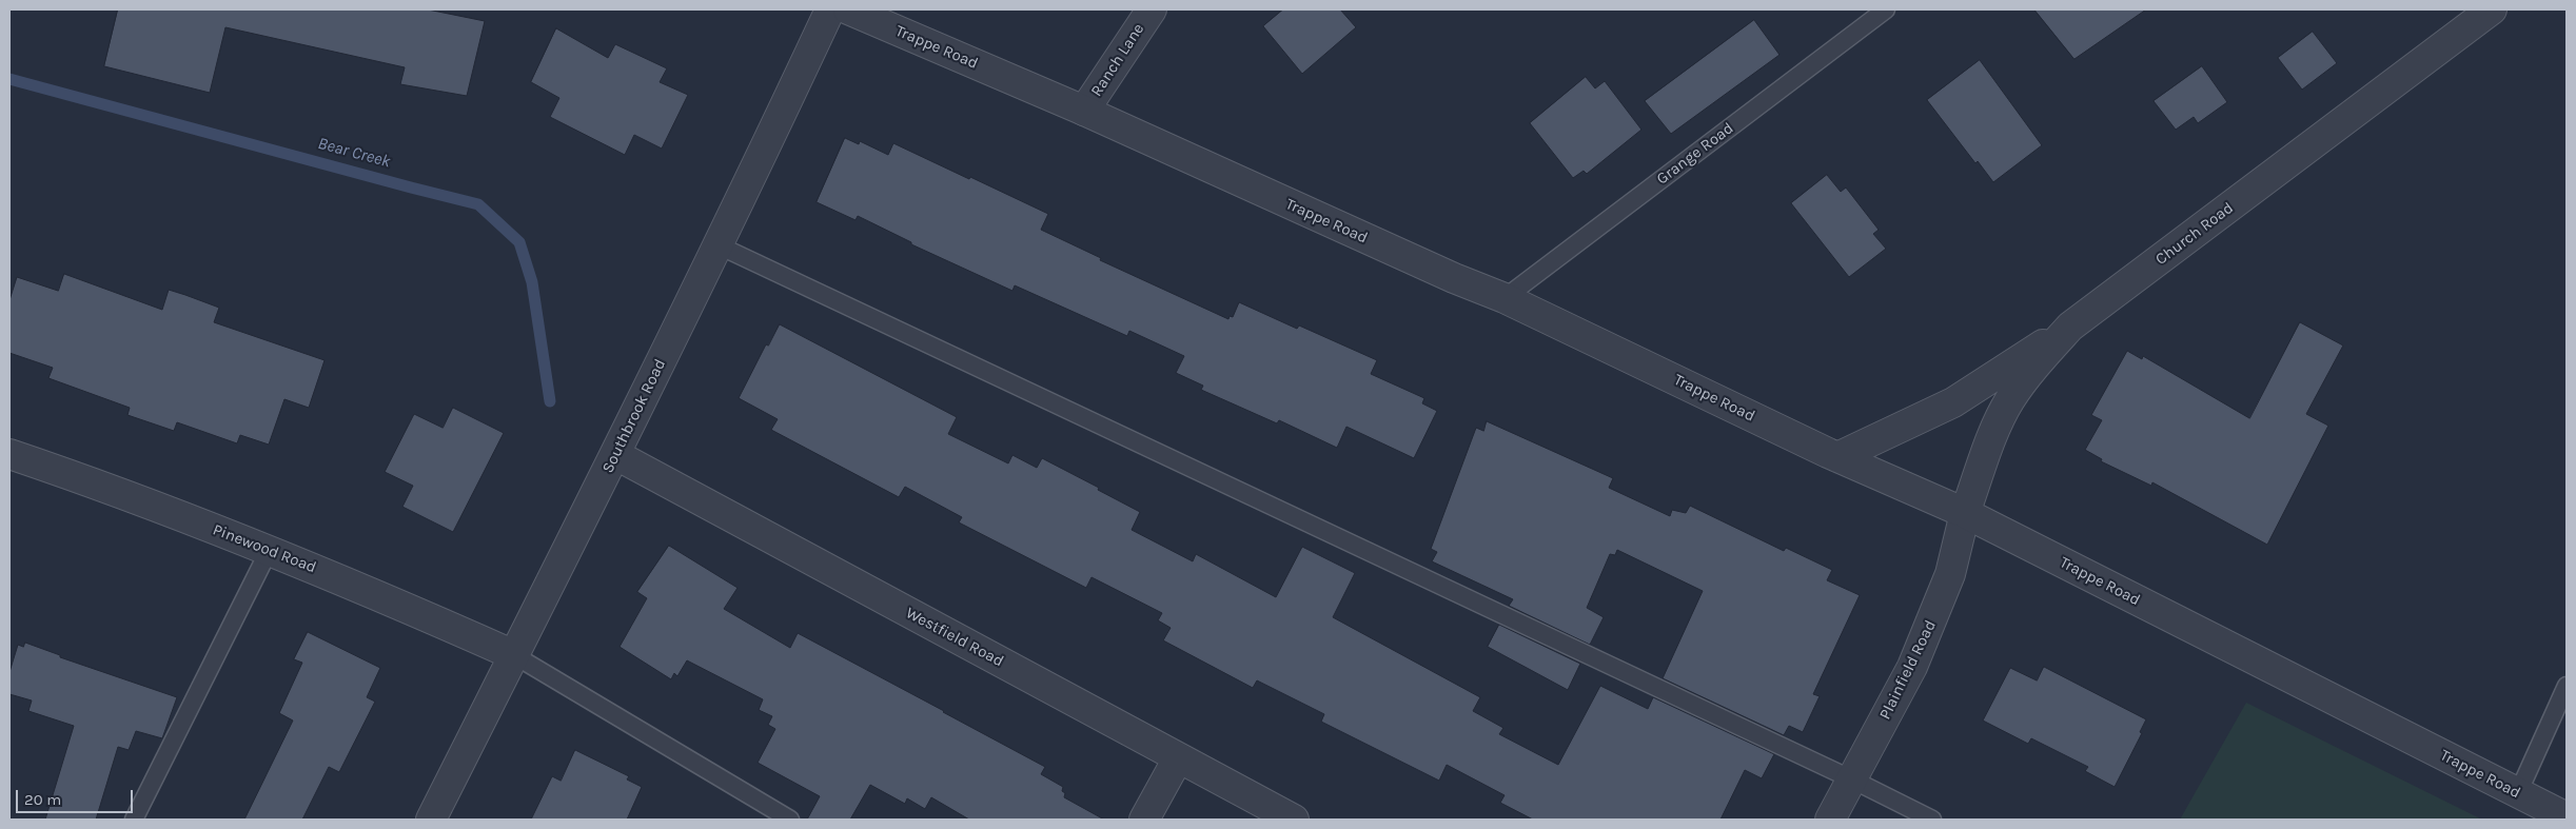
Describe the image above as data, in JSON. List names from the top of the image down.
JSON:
{
  "streets": {
    "street": [
      "Trappe Road",
      "Ranch Lane",
      "Church Road",
      "Southbrook Road",
      "Pinewood Road",
      "Westfield Road",
      "Plainfield Road"
    ],
    "lane": ["Grange Road"]
  },
  "crossings": [
    ["Trappe Road", "Ranch Lane"],
    ["Trappe Road", "Grange Road"],
    ["Trappe Road", "Church Road"],
    ["Trappe Road", "Plainfield Road"],
    ["Church Road", "Plainfield Road"],
    ["Southbrook Road", "Pinewood Road"],
    ["Southbrook Road", "Westfield Road"]
  ],
  "water": ["Bear Creek"],
  "scale_bar": "20 m"
}
